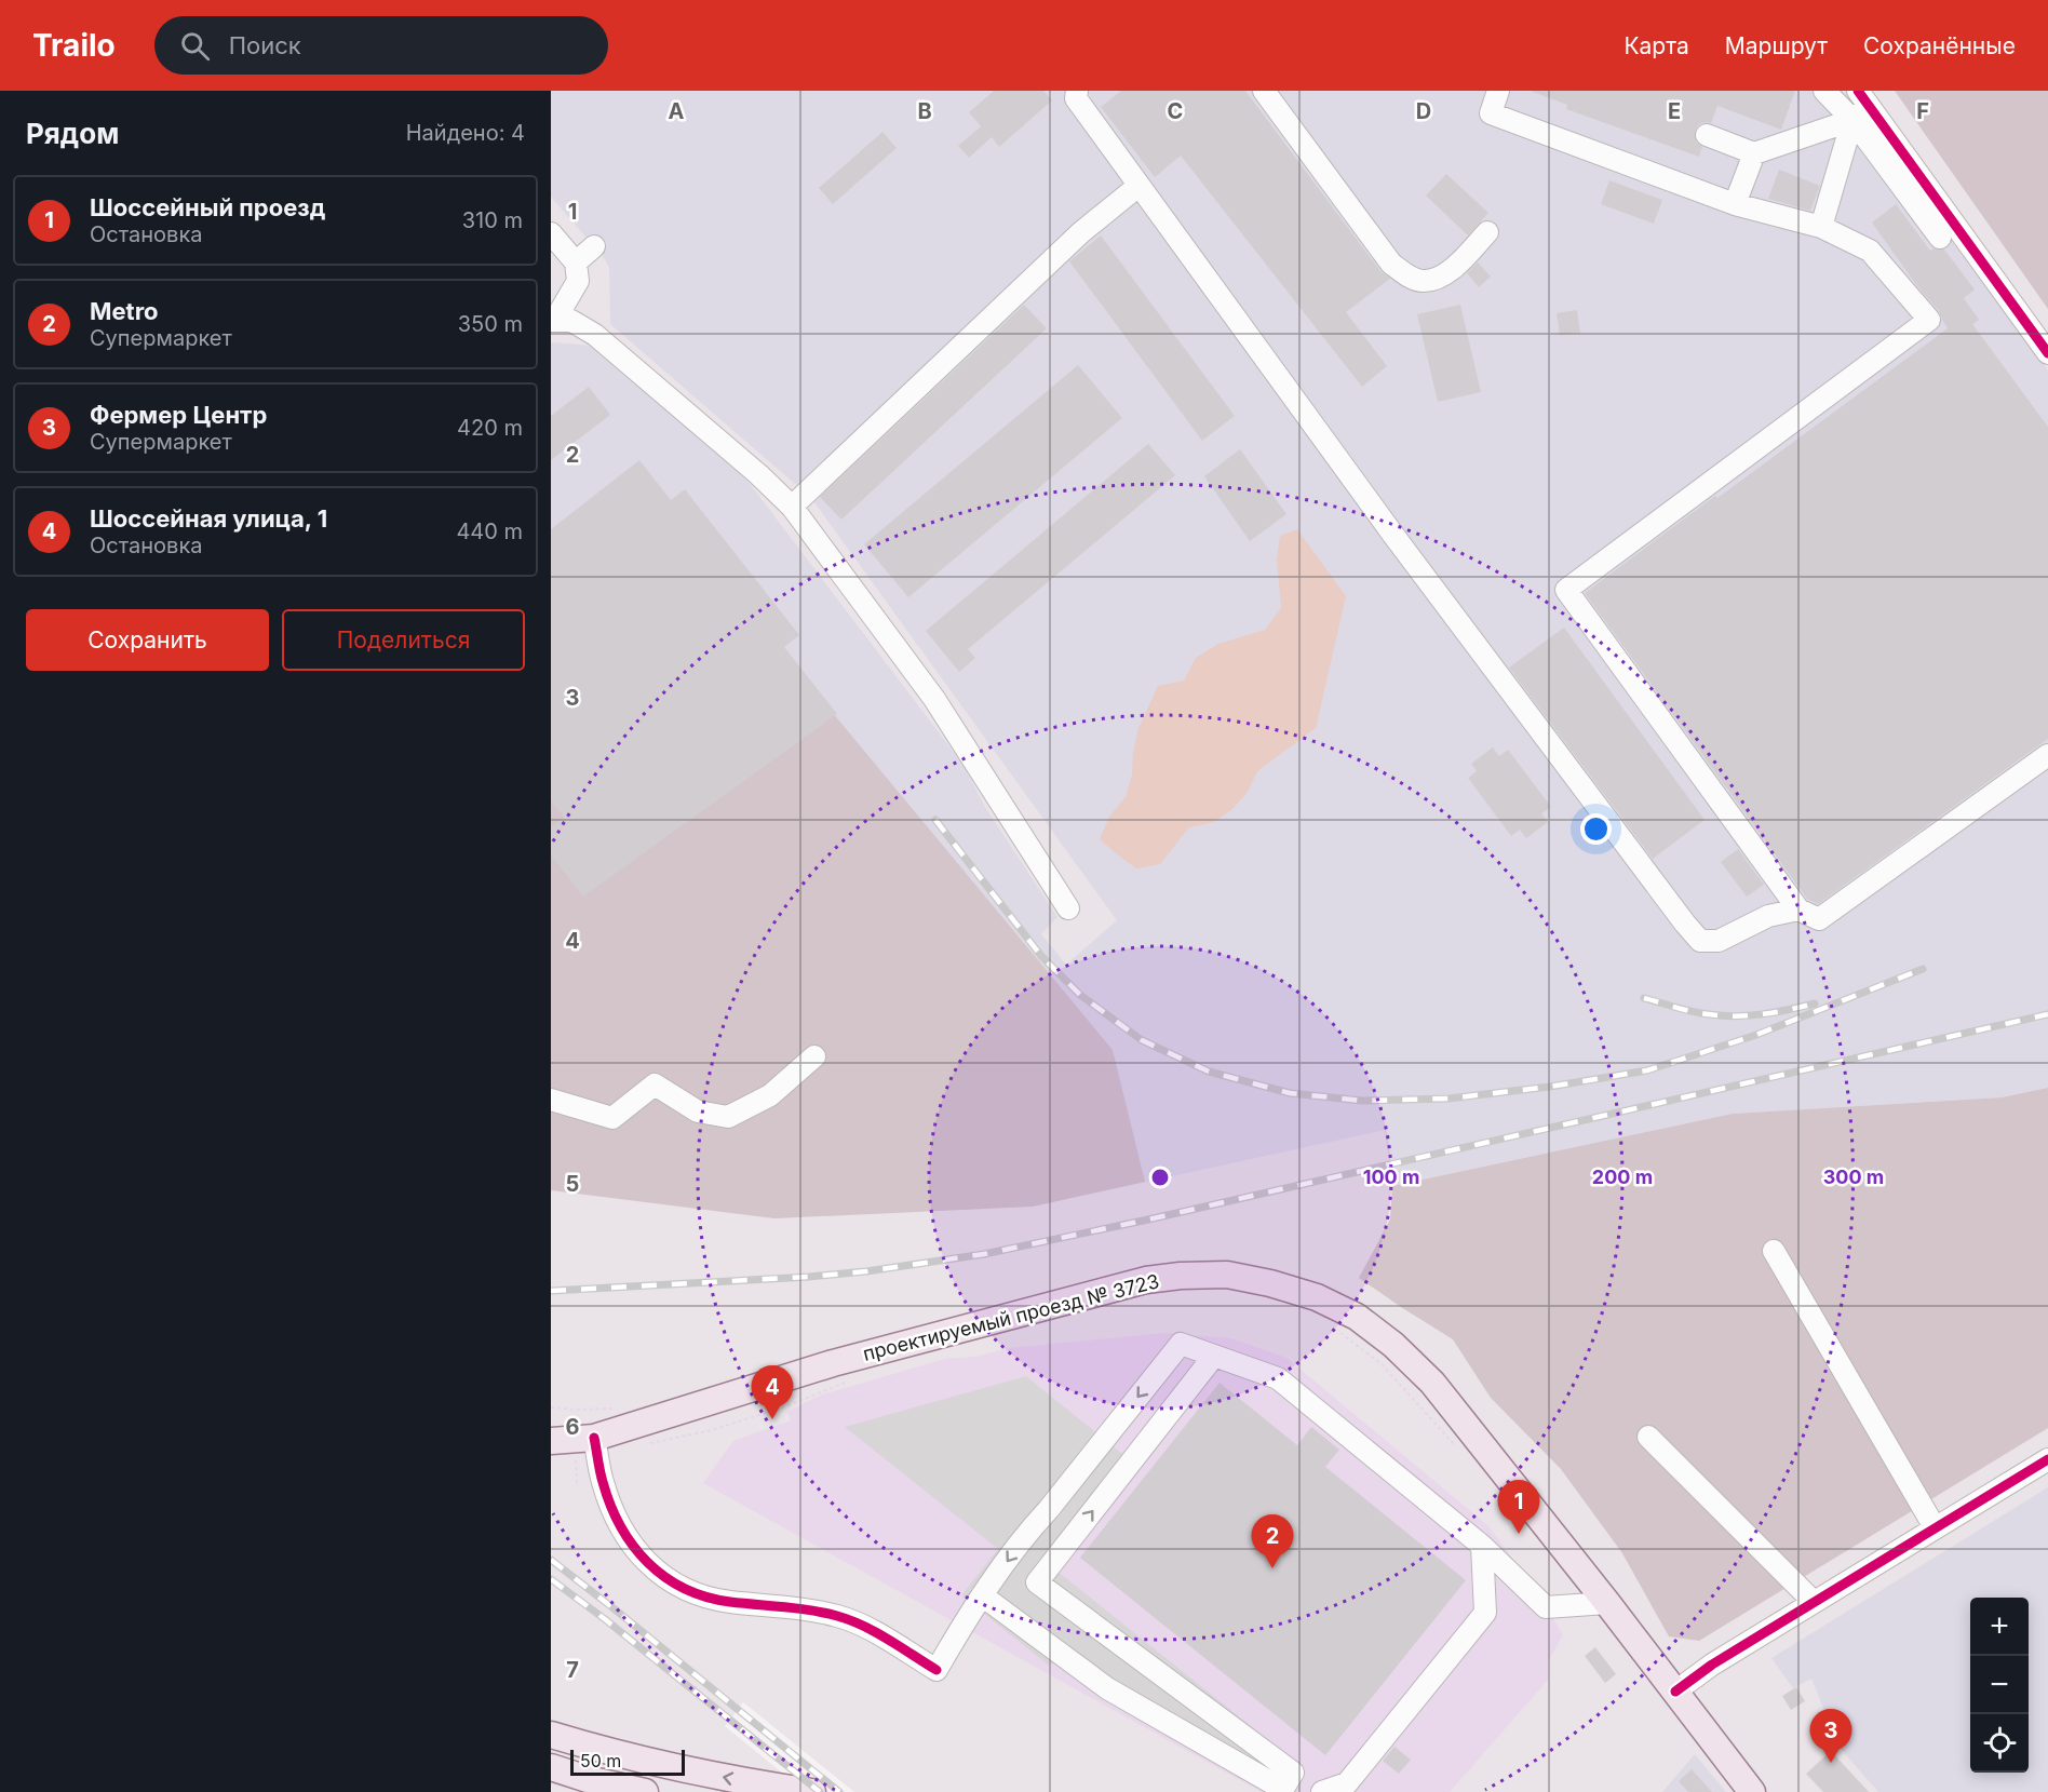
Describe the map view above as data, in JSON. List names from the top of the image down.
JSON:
{
  "streets": {
    "main road": ["проектируемый проезд № 3723"]
  },
  "scale_bar": "50 m",
  "page": {
    "header": "Trailo",
    "search": "Поиск",
    "nav": ["Карта", "Маршрут", "Сохранённые"],
    "heading": ["Рядом", "Найдено: 4"],
    "list": [
      {
        "mark": "1",
        "name": "Шоссейный проезд",
        "note": "Остановка",
        "value": "310 m"
      },
      {
        "mark": "2",
        "name": "Metro",
        "note": "Супермаркет",
        "value": "350 m"
      },
      {
        "mark": "3",
        "name": "Фермер Центр",
        "note": "Супермаркет",
        "value": "420 m"
      },
      {
        "mark": "4",
        "name": "Шоссейная улица, 1",
        "note": "Остановка",
        "value": "440 m"
      }
    ],
    "buttons": ["Сохранить", "Поделиться"],
    "pins": [
      "4",
      "1",
      "2",
      "3"
    ],
    "map_buttons": ["+", "−"],
    "scale": "50 m"
  },
  "grid": {
    "columns": [
      "A",
      "B",
      "C",
      "D",
      "E",
      "F"
    ],
    "rows": [
      "1",
      "2",
      "3",
      "4",
      "5",
      "6",
      "7"
    ]
  },
  "rings": ["100 m", "200 m", "300 m"]
}
